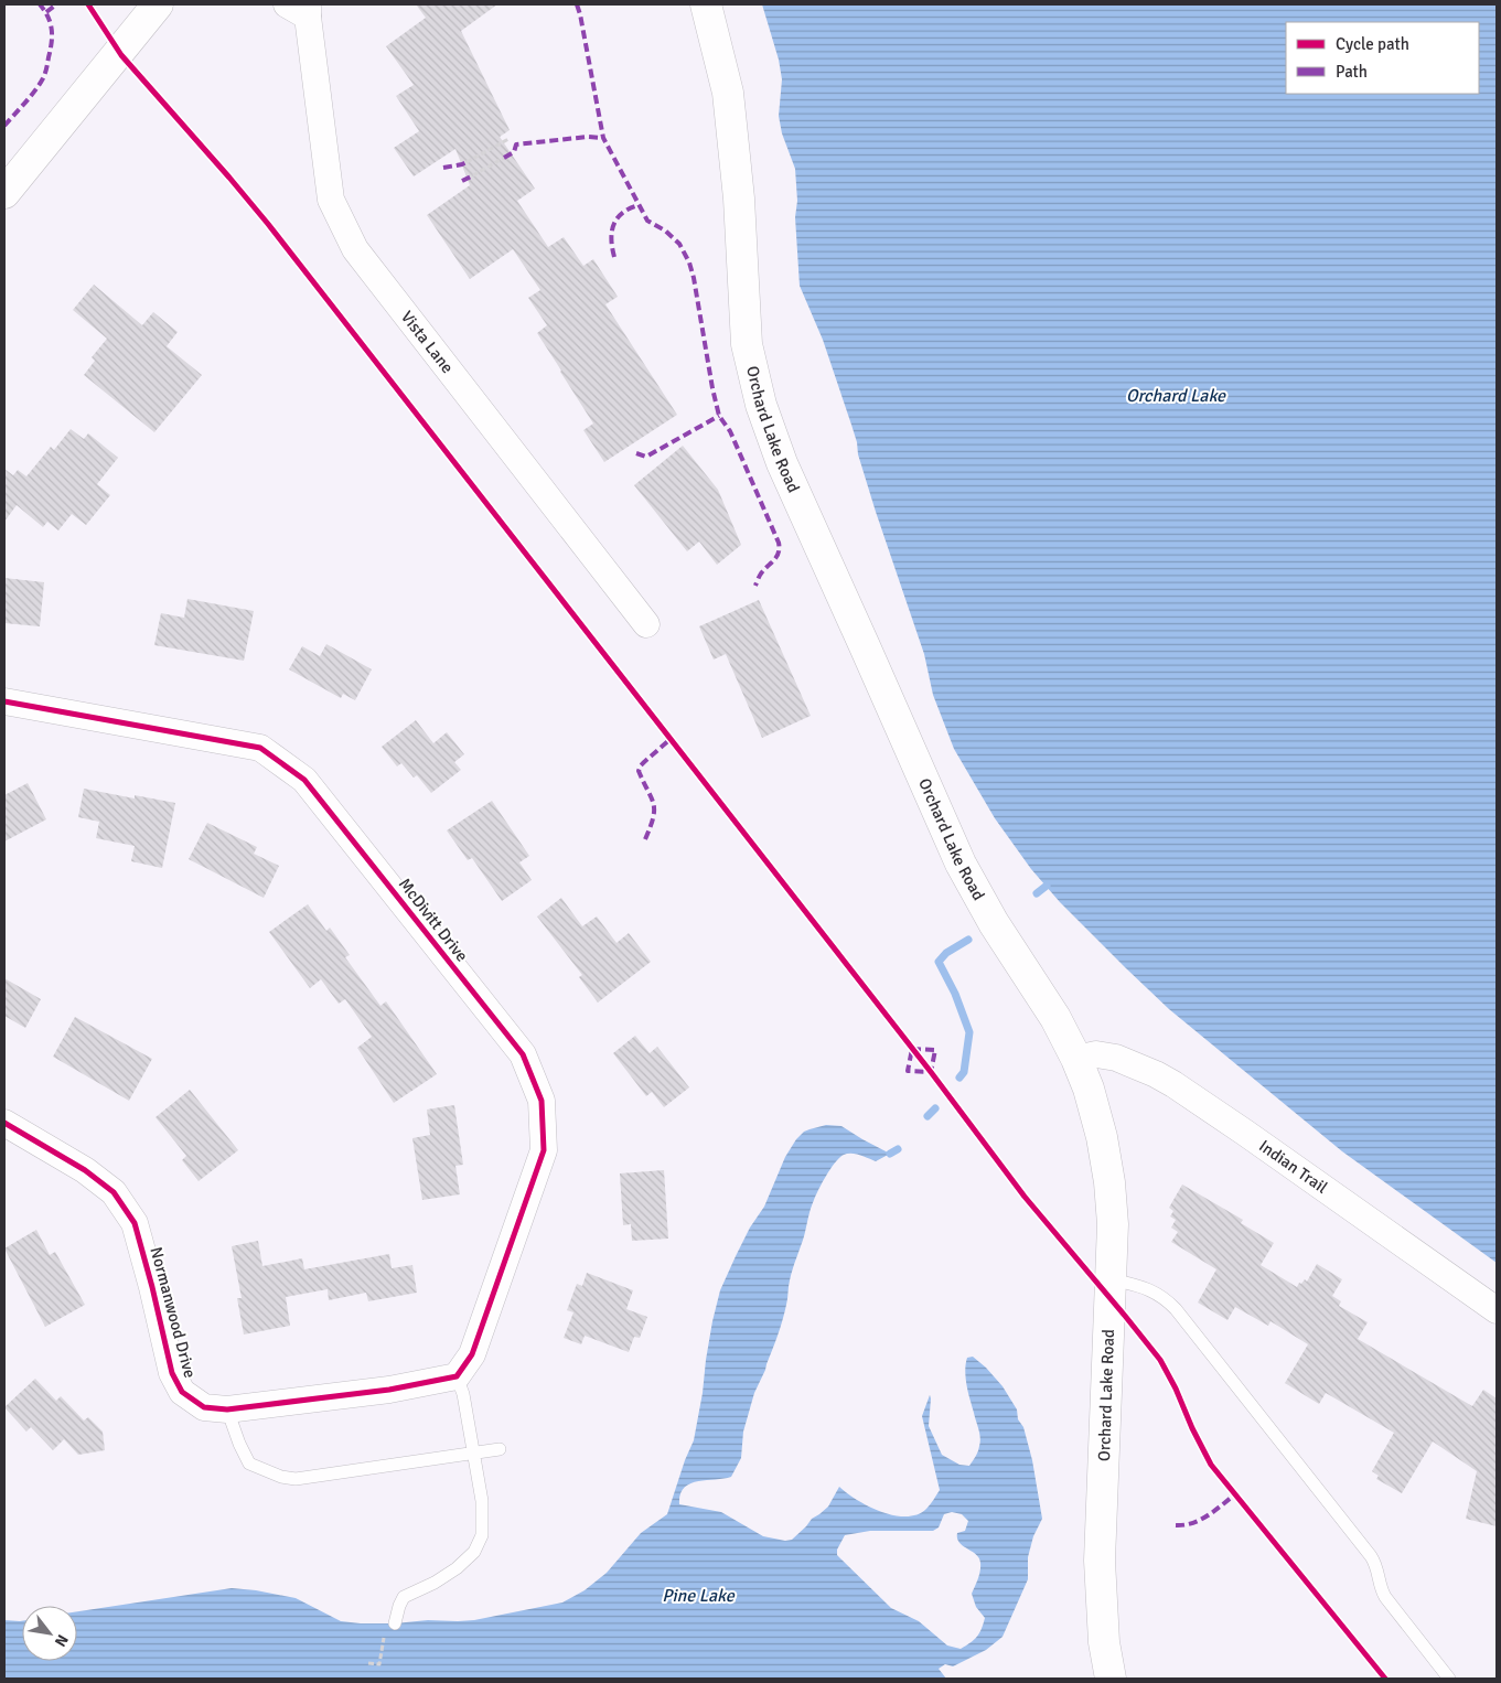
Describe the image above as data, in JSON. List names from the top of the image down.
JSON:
{
  "streets": {
    "main road": ["Orchard Lake Road"],
    "street": [
      "Vista Lane",
      "McDivitt Drive",
      "Indian Trail",
      "Normanwood Drive"
    ]
  },
  "crossings": [
    ["Orchard Lake Road", "Indian Trail"],
    ["McDivitt Drive", "Normanwood Drive"]
  ],
  "water": ["Orchard Lake", "Pine Lake"],
  "legend": ["Cycle path", "Path"],
  "north": "bottom right"
}
